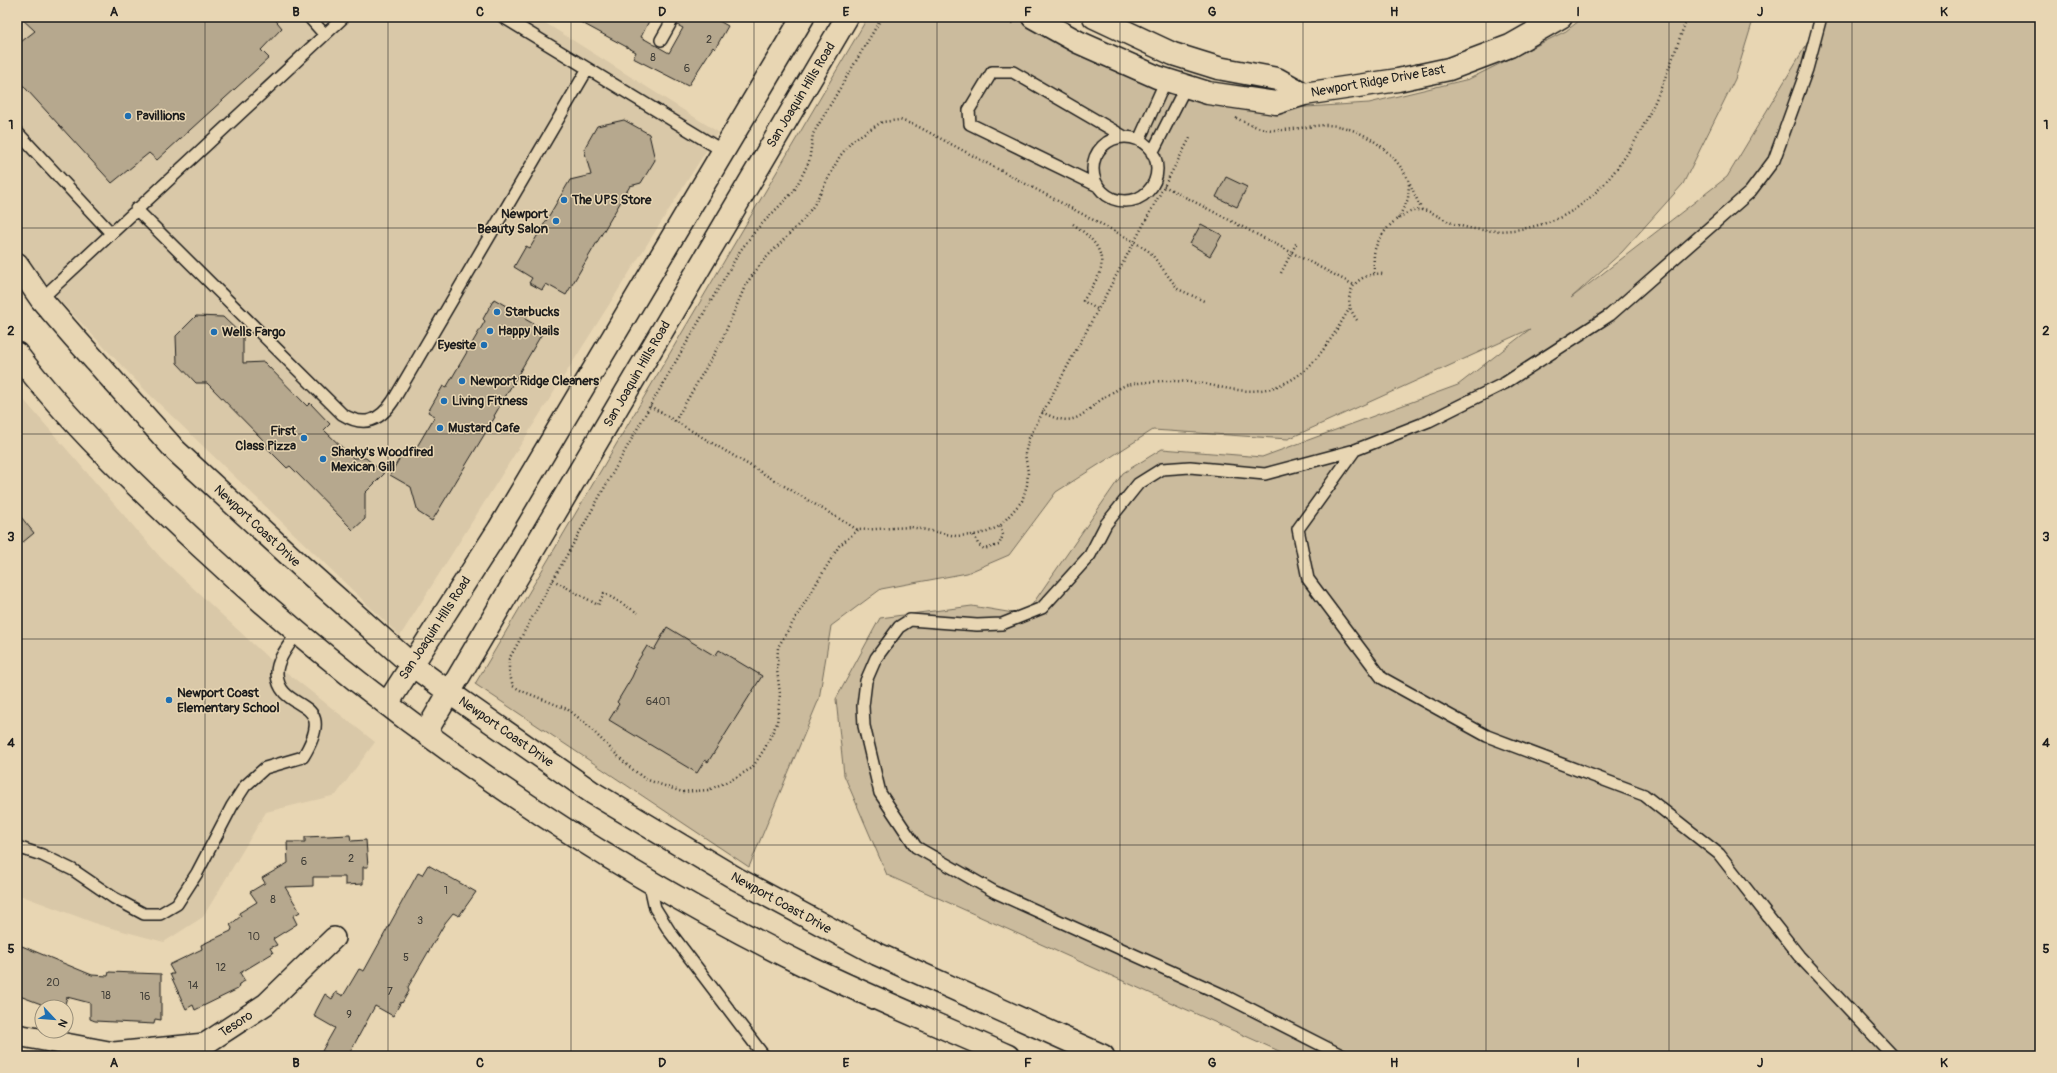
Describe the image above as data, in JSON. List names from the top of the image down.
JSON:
{
  "streets": {
    "main road": ["Newport Ridge Drive East", "San Joaquin Hills Road", "Newport Coast Drive"],
    "street": ["Tesoro"]
  },
  "crossings": [
    ["San Joaquin Hills Road", "Newport Coast Drive"]
  ],
  "places": [
    "Pavillions",
    "The UPS Store",
    "Newport Beauty Salon",
    "Starbucks",
    "Happy Nails",
    "Wells Fargo",
    "Eyesite",
    "Newport Ridge Cleaners",
    "Living Fitness",
    "Mustard Cafe",
    "First Class Pizza",
    "Sharky's Woodfired Mexican Gill",
    "Newport Coast Elementary School"
  ],
  "house_numbers": [
    "2",
    "8",
    "6",
    "6401",
    "2",
    "6",
    "1",
    "8",
    "3",
    "10",
    "5",
    "12",
    "20",
    "14",
    "7",
    "18",
    "16",
    "9"
  ],
  "north": "bottom right",
  "grid": {
    "columns": [
      "A",
      "B",
      "C",
      "D",
      "E",
      "F",
      "G",
      "H",
      "I",
      "J",
      "K"
    ],
    "rows": [
      "1",
      "2",
      "3",
      "4",
      "5"
    ]
  }
}
